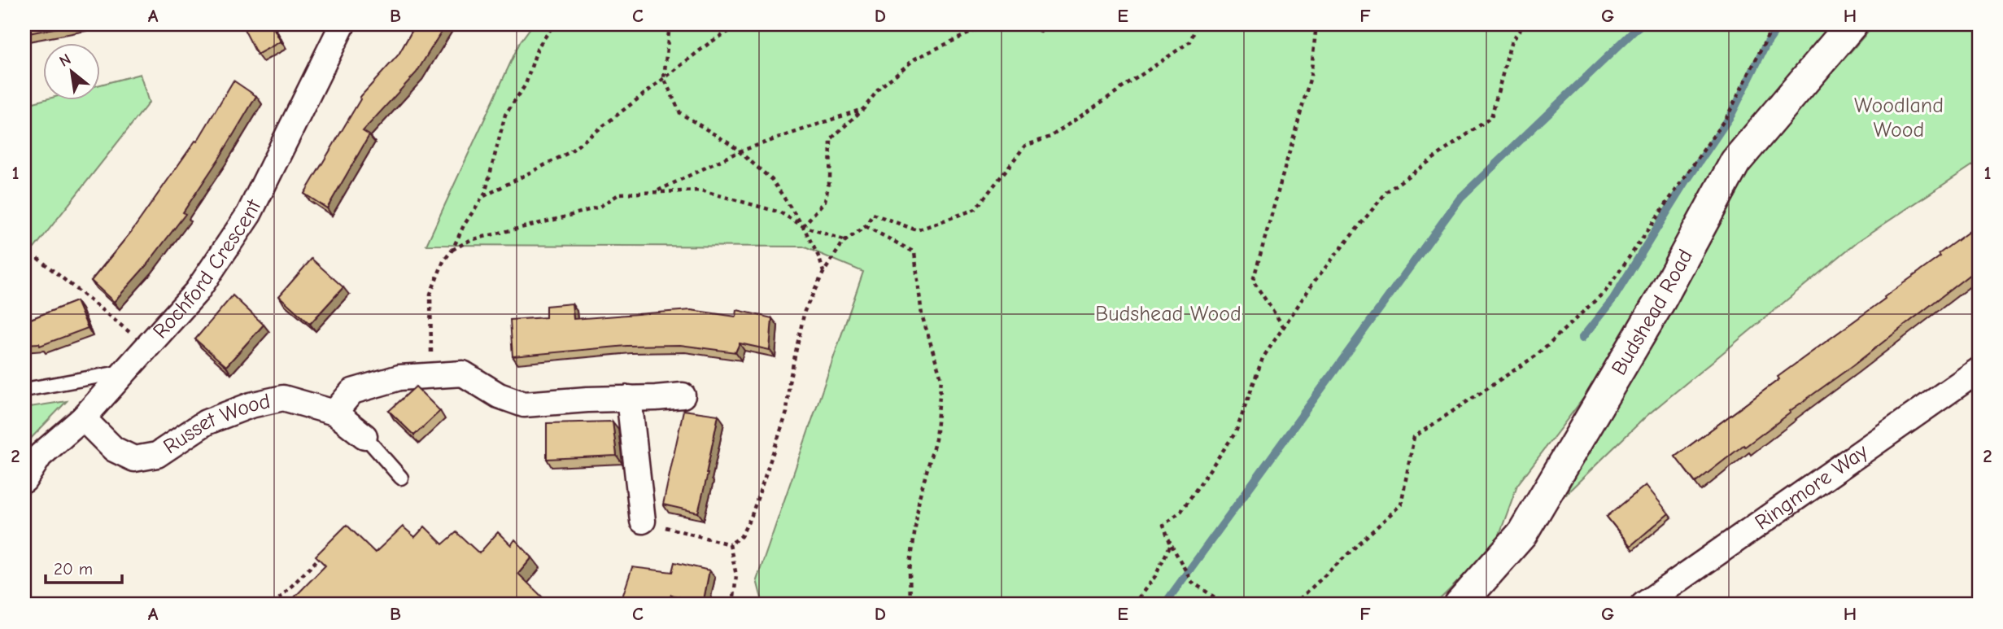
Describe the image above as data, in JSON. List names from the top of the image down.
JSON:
{
  "streets": {
    "street": [
      "Rochford Crescent",
      "Budshead Road",
      "Russet Wood",
      "Ringmore Way"
    ]
  },
  "crossings": [
    ["Rochford Crescent", "Russet Wood"]
  ],
  "parks": ["Woodland Wood", "Budshead Wood"],
  "scale_bar": "20 m",
  "north": "top left",
  "grid": {
    "columns": [
      "A",
      "B",
      "C",
      "D",
      "E",
      "F",
      "G",
      "H"
    ],
    "rows": ["1", "2"]
  }
}
